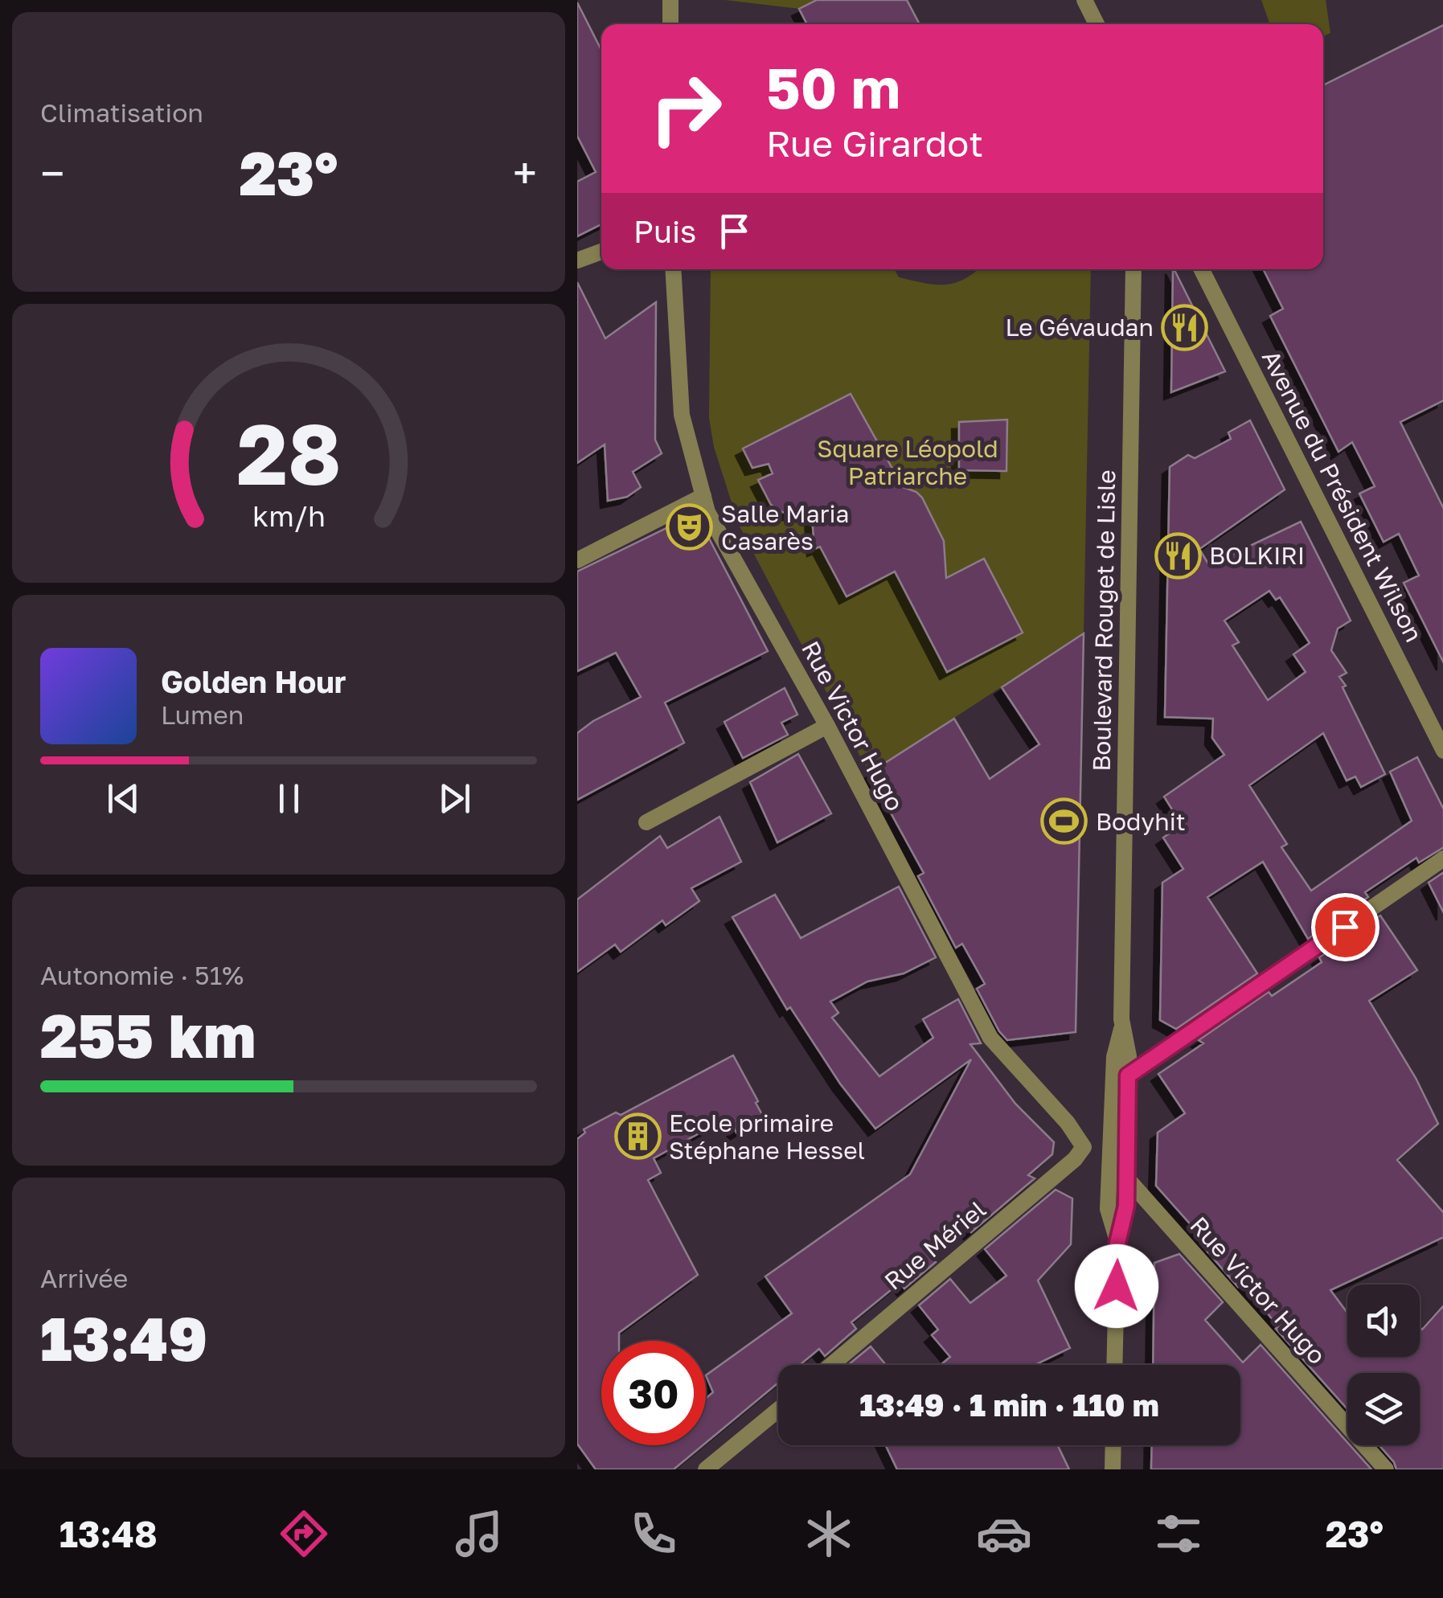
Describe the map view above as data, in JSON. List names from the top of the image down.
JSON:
{
  "streets": {
    "street": [
      "Avenue du Président Wilson",
      "Boulevard Rouget de Lisle",
      "Rue Victor Hugo",
      "Rue Mériel"
    ]
  },
  "crossings": [
    ["Boulevard Rouget de Lisle", "Rue Victor Hugo"],
    ["Rue Victor Hugo", "Rue Mériel"]
  ],
  "parks": ["Square Léopold Patriarche"],
  "places": {
    "restaurant": ["Le Gévaudan", "BOLKIRI"],
    "theatre": ["Salle Maria Casarès"],
    "sports": ["Bodyhit"],
    "building": ["Ecole primaire Stéphane Hessel"]
  },
  "page": {
    "tile": [
      "Climatisation",
      ["Autonomie · 51%", "255 km"],
      ["Arrivée", "13:49"]
    ],
    "turn": ["50 m", "Rue Girardot"],
    "heat": ["−", "23°", "+"],
    "then": "Puis",
    "song": ["Golden Hour", "Lumen"],
    "limit": "30",
    "trip": "13:49 · 1 min · 110 m",
    "tabs": ["13:48", "23°"],
    "gauge": ["28", "km/h"]
  }
}
